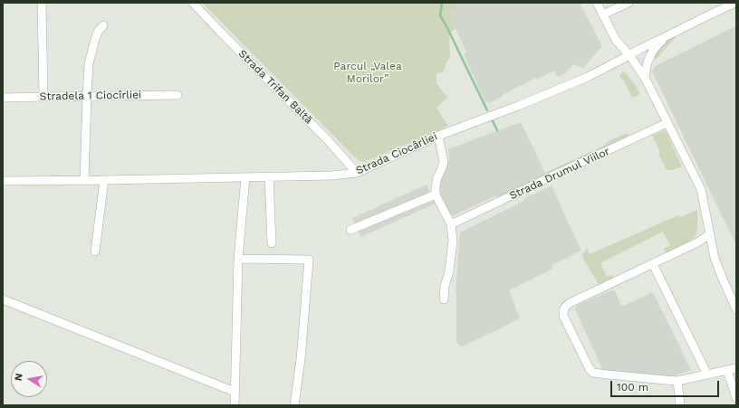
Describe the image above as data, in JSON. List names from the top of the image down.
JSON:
{
  "streets": {
    "street": [
      "Strada Trifan Baltă",
      "Stradela 1 Ciocîrliei",
      "Strada Ciocârliei",
      "Strada Drumul Viilor"
    ]
  },
  "crossings": [
    ["Strada Trifan Baltă", "Strada Ciocârliei"]
  ],
  "parks": ["Parcul „Valea Morilor”"],
  "scale_bar": "100 m",
  "north": "left"
}
